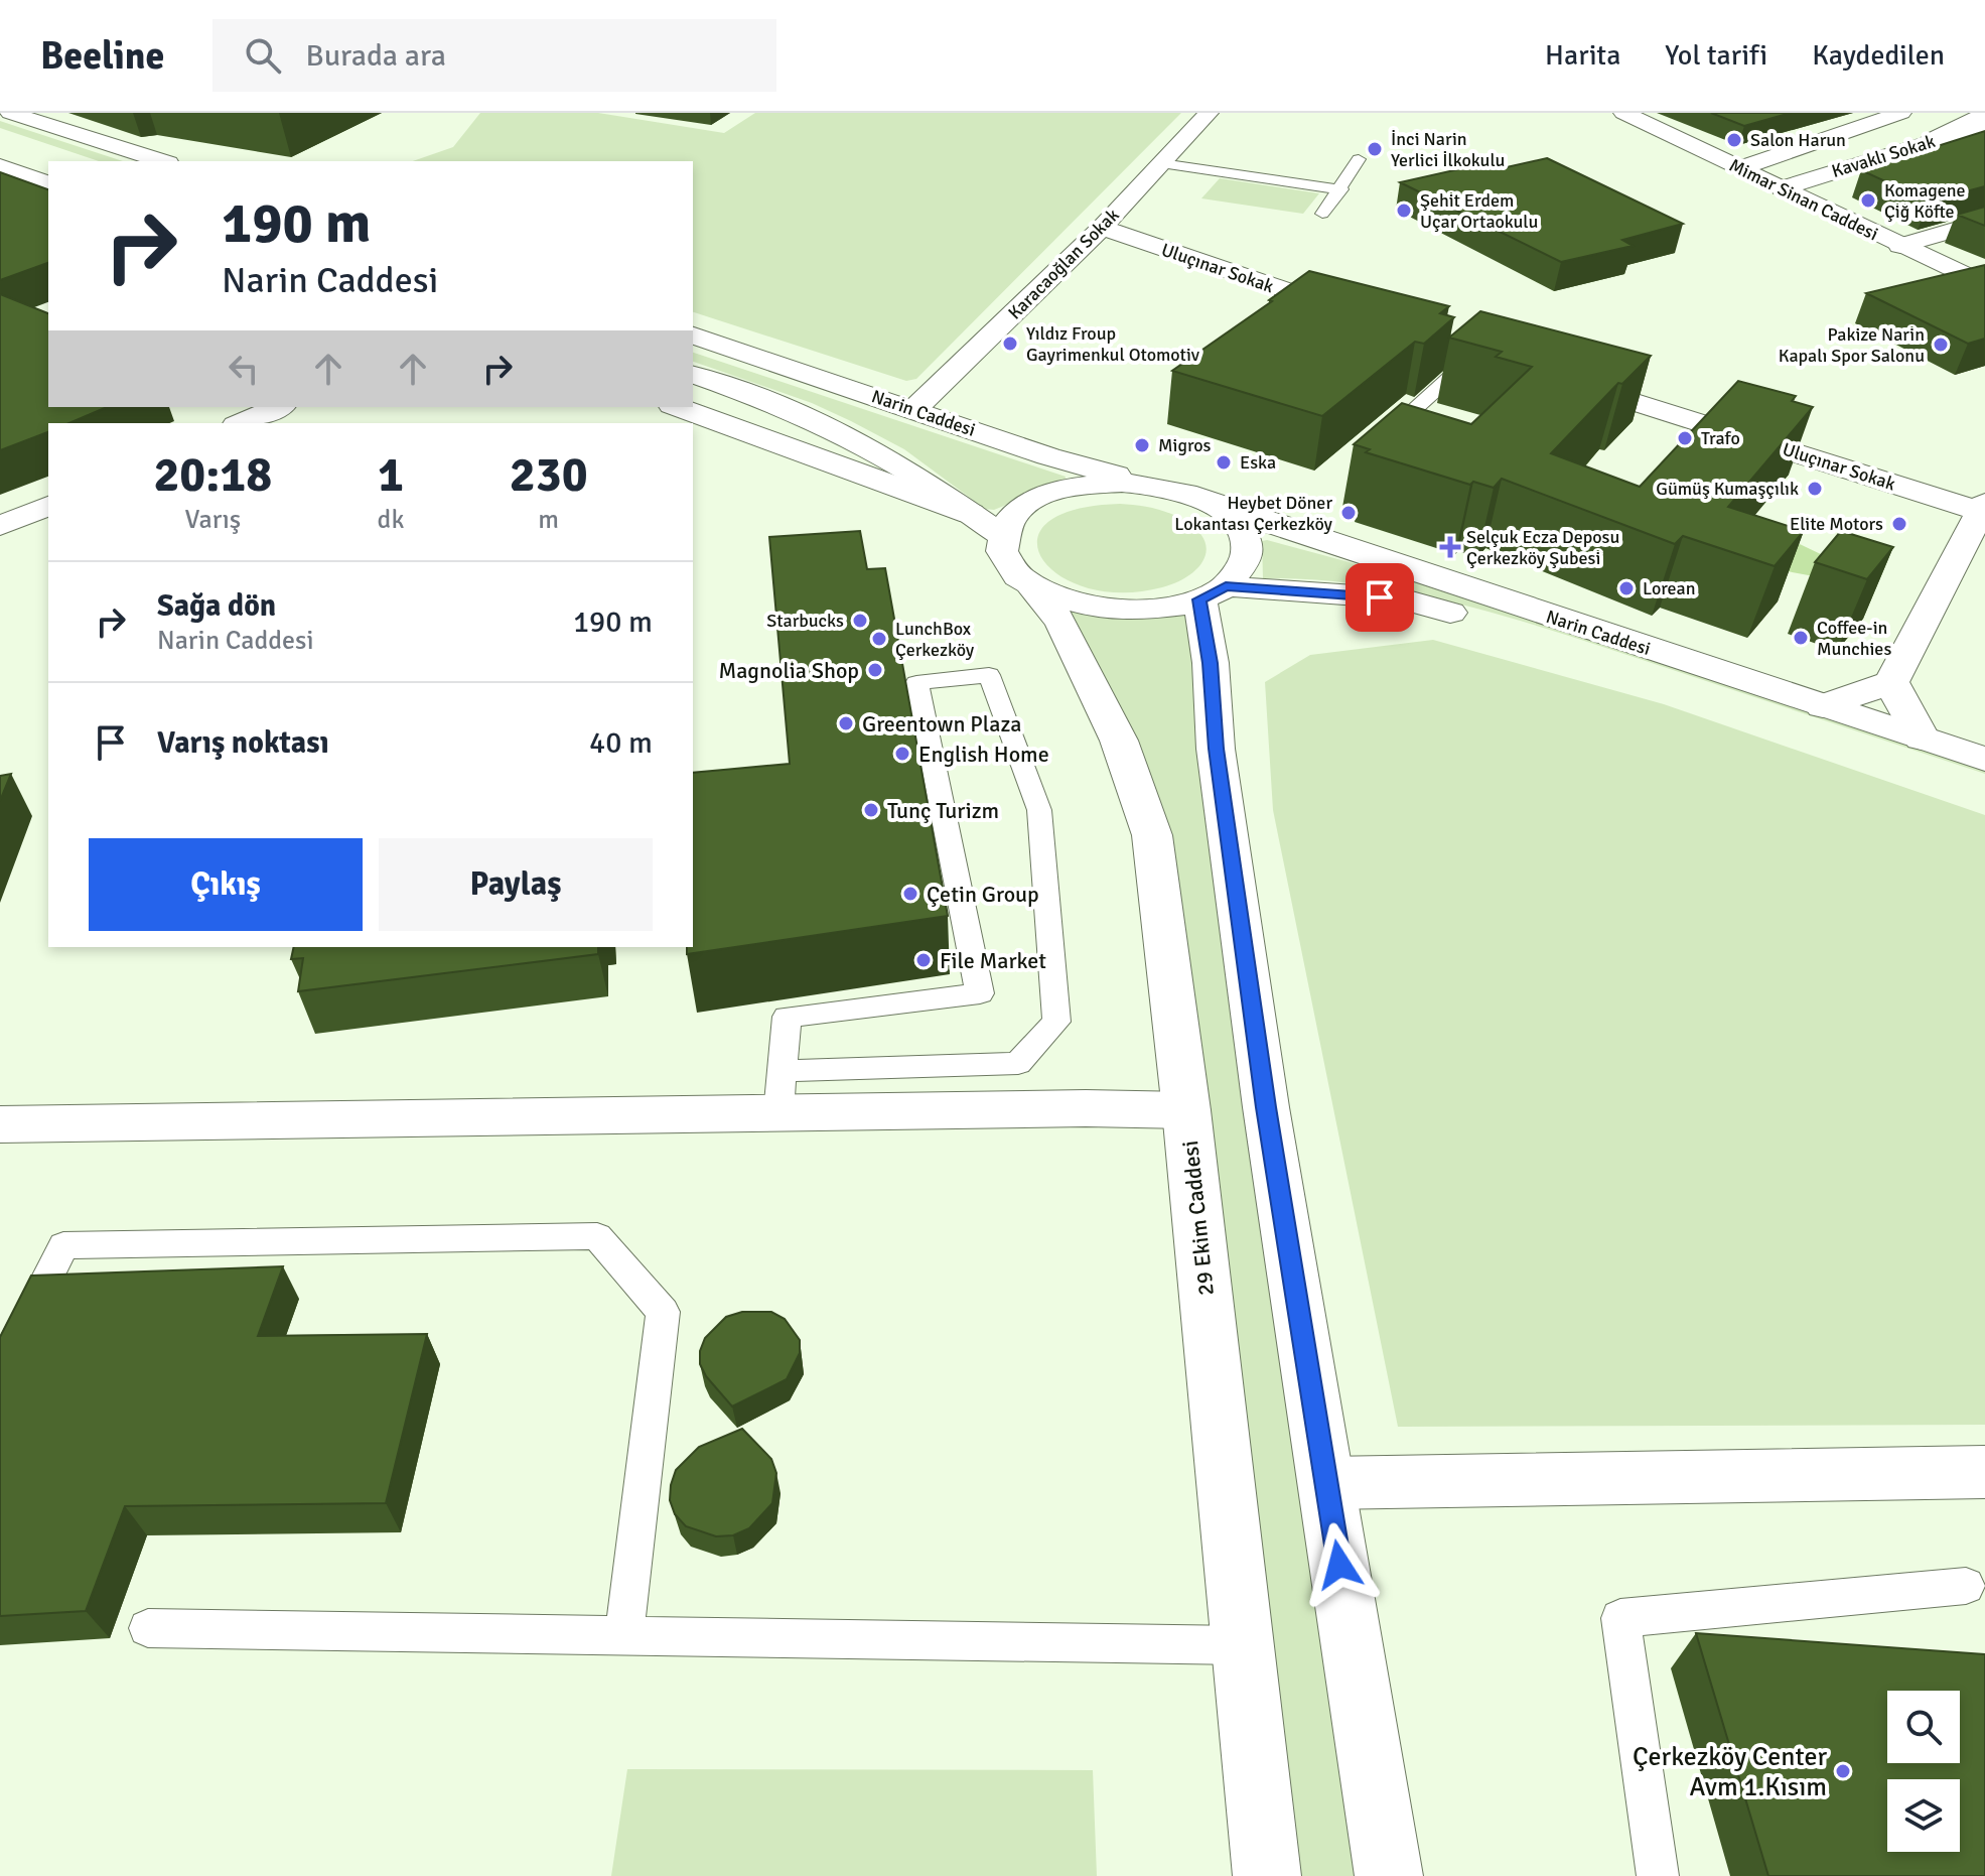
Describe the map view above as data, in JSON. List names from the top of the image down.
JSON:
{
  "streets": {
    "street": [
      "Kavaklı Sokak",
      "Mimar Sinan Caddesi",
      "Karacaoğlan Sokak",
      "Uluçınar Sokak",
      "Narin Caddesi",
      "29 Ekim Caddesi"
    ]
  },
  "crossings": [
    ["Kavaklı Sokak", "Mimar Sinan Caddesi"],
    ["Karacaoğlan Sokak", "Uluçınar Sokak"],
    ["Karacaoğlan Sokak", "Narin Caddesi"],
    ["Narin Caddesi", "29 Ekim Caddesi"]
  ],
  "places": {
    "other": [
      "Salon Harun",
      "İnci Narin Yerlici İlkokulu",
      "Komagene Çiğ Köfte",
      "Şehit Erdem Uçar Ortaokulu",
      "Yıldız Froup Gayrimenkul Otomotiv",
      "Pakize Narin Kapalı Spor Salonu",
      "Trafo",
      "Migros",
      "Eska",
      "Gümüş Kumaşçılık",
      "Heybet Döner Lokantası Çerkezköy",
      "Elite Motors",
      "Lorean",
      "Starbucks",
      "Coffee-in Munchies",
      "LunchBox Çerkezköy",
      "Magnolia Shop",
      "Greentown Plaza",
      "English Home",
      "Tunç Turizm",
      "Çetin Group",
      "File Market",
      "Çerkezköy Center Avm 1.Kısım"
    ],
    "health": ["Selçuk Ecza Deposu Çerkezköy Şubesi"]
  },
  "page": {
    "header": "Beeline",
    "search": "Burada ara",
    "nav": ["Harita", "Yol tarifi", "Kaydedilen"],
    "turn": ["190 m", "Narin Caddesi"],
    "eta": [
      "20:18",
      "Varış",
      "1",
      "dk",
      "230",
      "m"
    ],
    "list": [
      {
        "name": "Sağa dön",
        "note": "Narin Caddesi",
        "value": "190 m"
      },
      {
        "name": "Varış noktası",
        "value": "40 m"
      }
    ],
    "buttons": ["Çıkış", "Paylaş"]
  }
}
